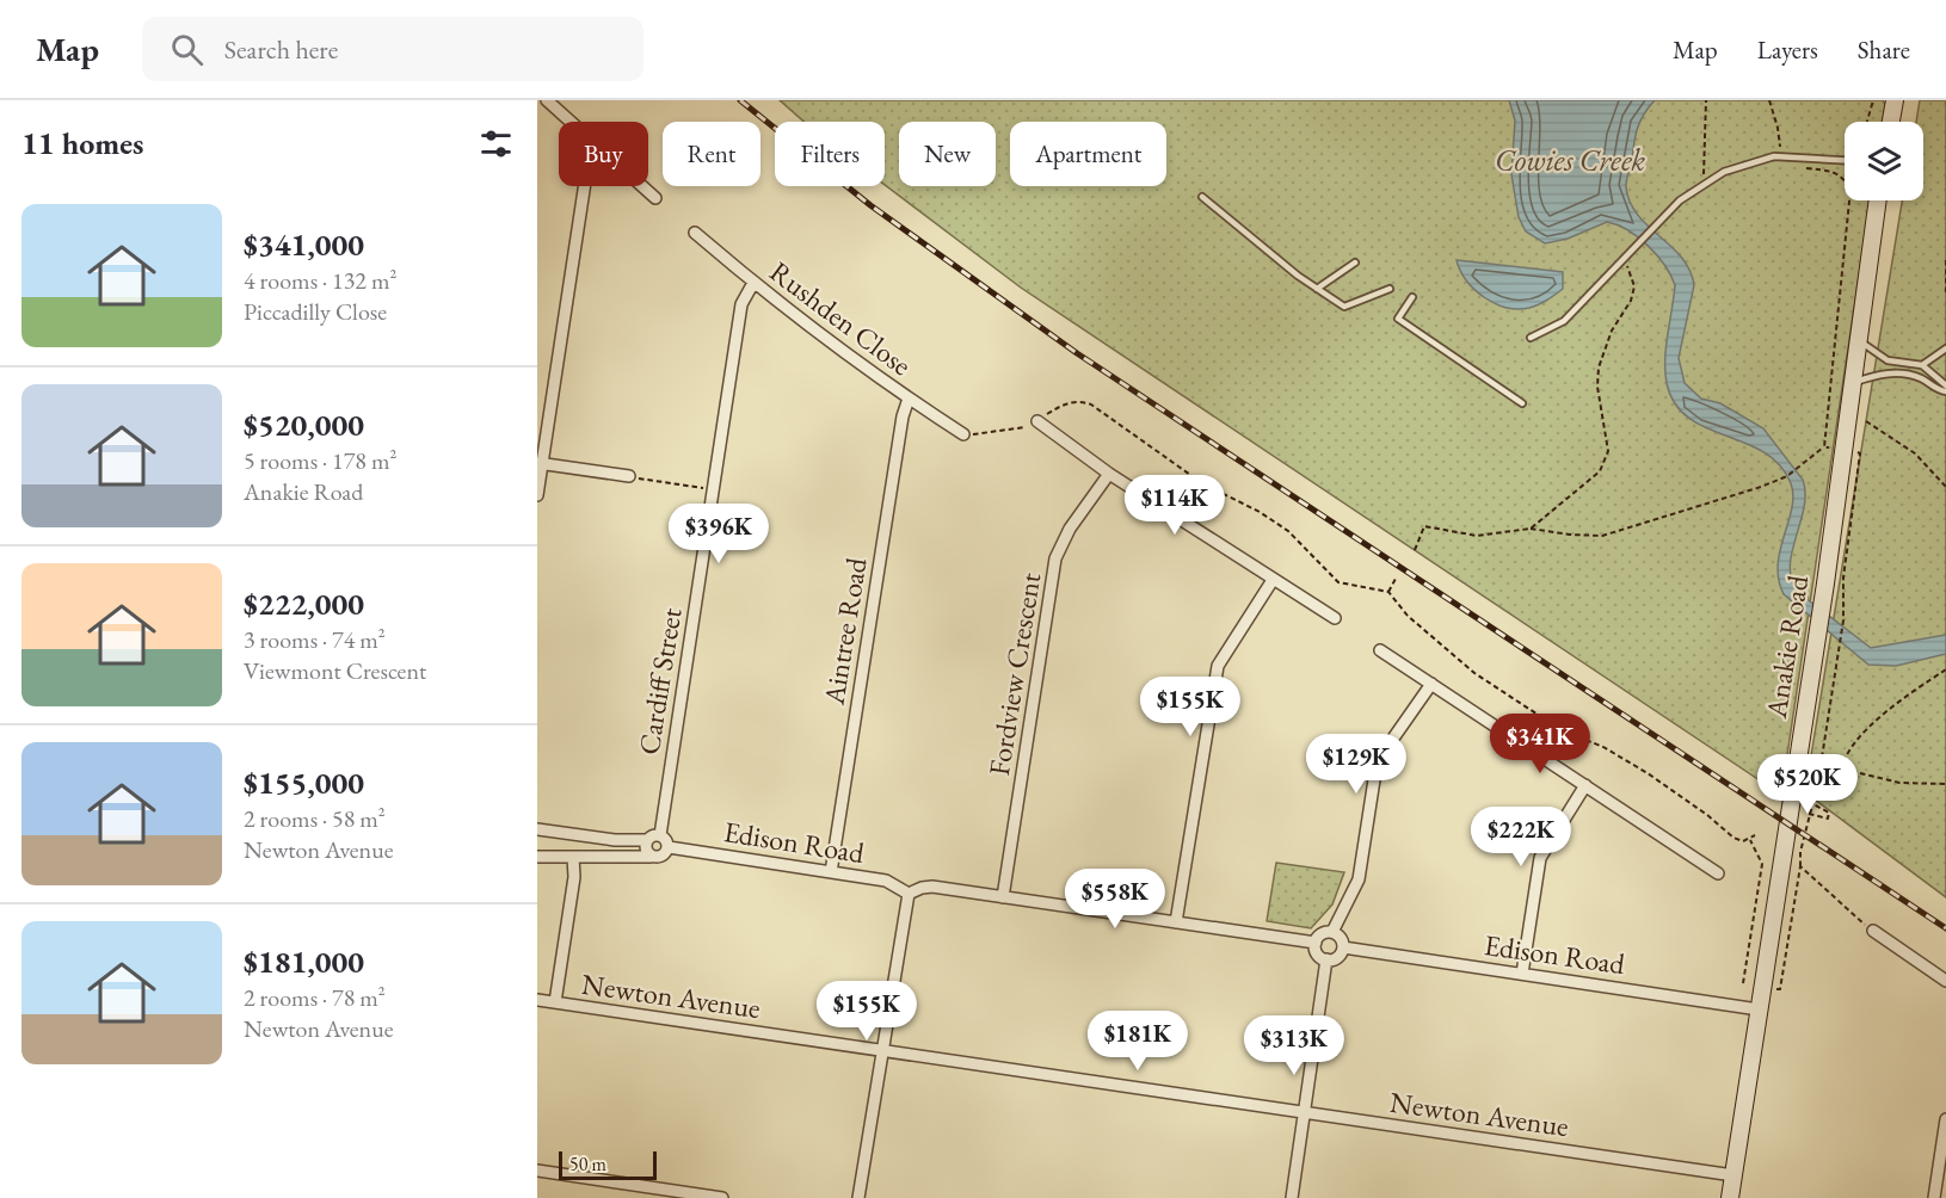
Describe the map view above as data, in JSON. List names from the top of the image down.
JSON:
{
  "streets": {
    "main road": ["Anakie Road"],
    "street": [
      "Rushden Close",
      "Aintree Road",
      "Fordview Crescent",
      "Cardiff Street",
      "Edison Road",
      "Newton Avenue"
    ]
  },
  "crossings": [
    ["Rushden Close", "Aintree Road"],
    ["Rushden Close", "Cardiff Street"],
    ["Aintree Road", "Edison Road"],
    ["Anakie Road", "Edison Road"],
    ["Anakie Road", "Newton Avenue"],
    ["Cardiff Street", "Edison Road"]
  ],
  "water": ["Cowies Creek"],
  "scale_bar": "50 m",
  "page": {
    "header": "Map",
    "search": "Search here",
    "nav": ["Map", "Layers", "Share"],
    "heading": "11 homes",
    "chip": [
      "Buy",
      "Rent",
      "Filters",
      "New",
      "Apartment"
    ],
    "list": [
      {
        "name": "$341,000",
        "note": "4 rooms · 132 m² · Piccadilly Close"
      },
      {
        "name": "$520,000",
        "note": "5 rooms · 178 m² · Anakie Road"
      },
      {
        "name": "$222,000",
        "note": "3 rooms · 74 m² · Viewmont Crescent"
      },
      {
        "name": "$155,000",
        "note": "2 rooms · 58 m² · Newton Avenue"
      },
      {
        "name": "$181,000",
        "note": "2 rooms · 78 m² · Newton Avenue"
      }
    ],
    "price": [
      "$114K",
      "$396K",
      "$155K",
      "$341K",
      "$129K",
      "$520K",
      "$222K",
      "$558K",
      "$155K",
      "$181K",
      "$313K"
    ],
    "scale": "50 m"
  }
}
